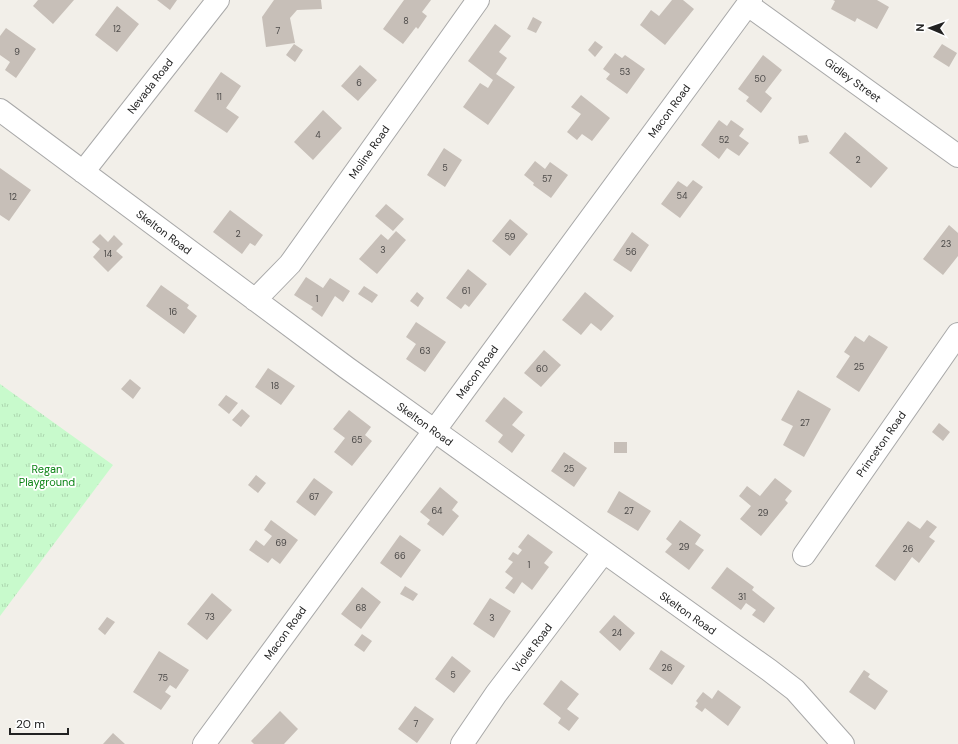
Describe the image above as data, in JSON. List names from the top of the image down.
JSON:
{
  "streets": {
    "street": [
      "Gidley Street",
      "Nevada Road",
      "Macon Road",
      "Moline Road",
      "Skelton Road",
      "Princeton Road",
      "Violet Road"
    ]
  },
  "crossings": [
    ["Gidley Street", "Macon Road"],
    ["Nevada Road", "Skelton Road"],
    ["Macon Road", "Skelton Road"],
    ["Moline Road", "Skelton Road"],
    ["Skelton Road", "Violet Road"]
  ],
  "parks": ["Regan Playground"],
  "house_numbers": [
    "8",
    "12",
    "7",
    "9",
    "53",
    "50",
    "6",
    "11",
    "4",
    "52",
    "2",
    "5",
    "57",
    "54",
    "12",
    "2",
    "59",
    "23",
    "3",
    "56",
    "14",
    "61",
    "1",
    "16",
    "63",
    "25",
    "60",
    "18",
    "27",
    "65",
    "25",
    "67",
    "64",
    "27",
    "29",
    "69",
    "29",
    "26",
    "66",
    "1",
    "31",
    "68",
    "73",
    "3",
    "24",
    "26",
    "5",
    "75",
    "7"
  ],
  "scale_bar": "20 m",
  "north": "left"
}
